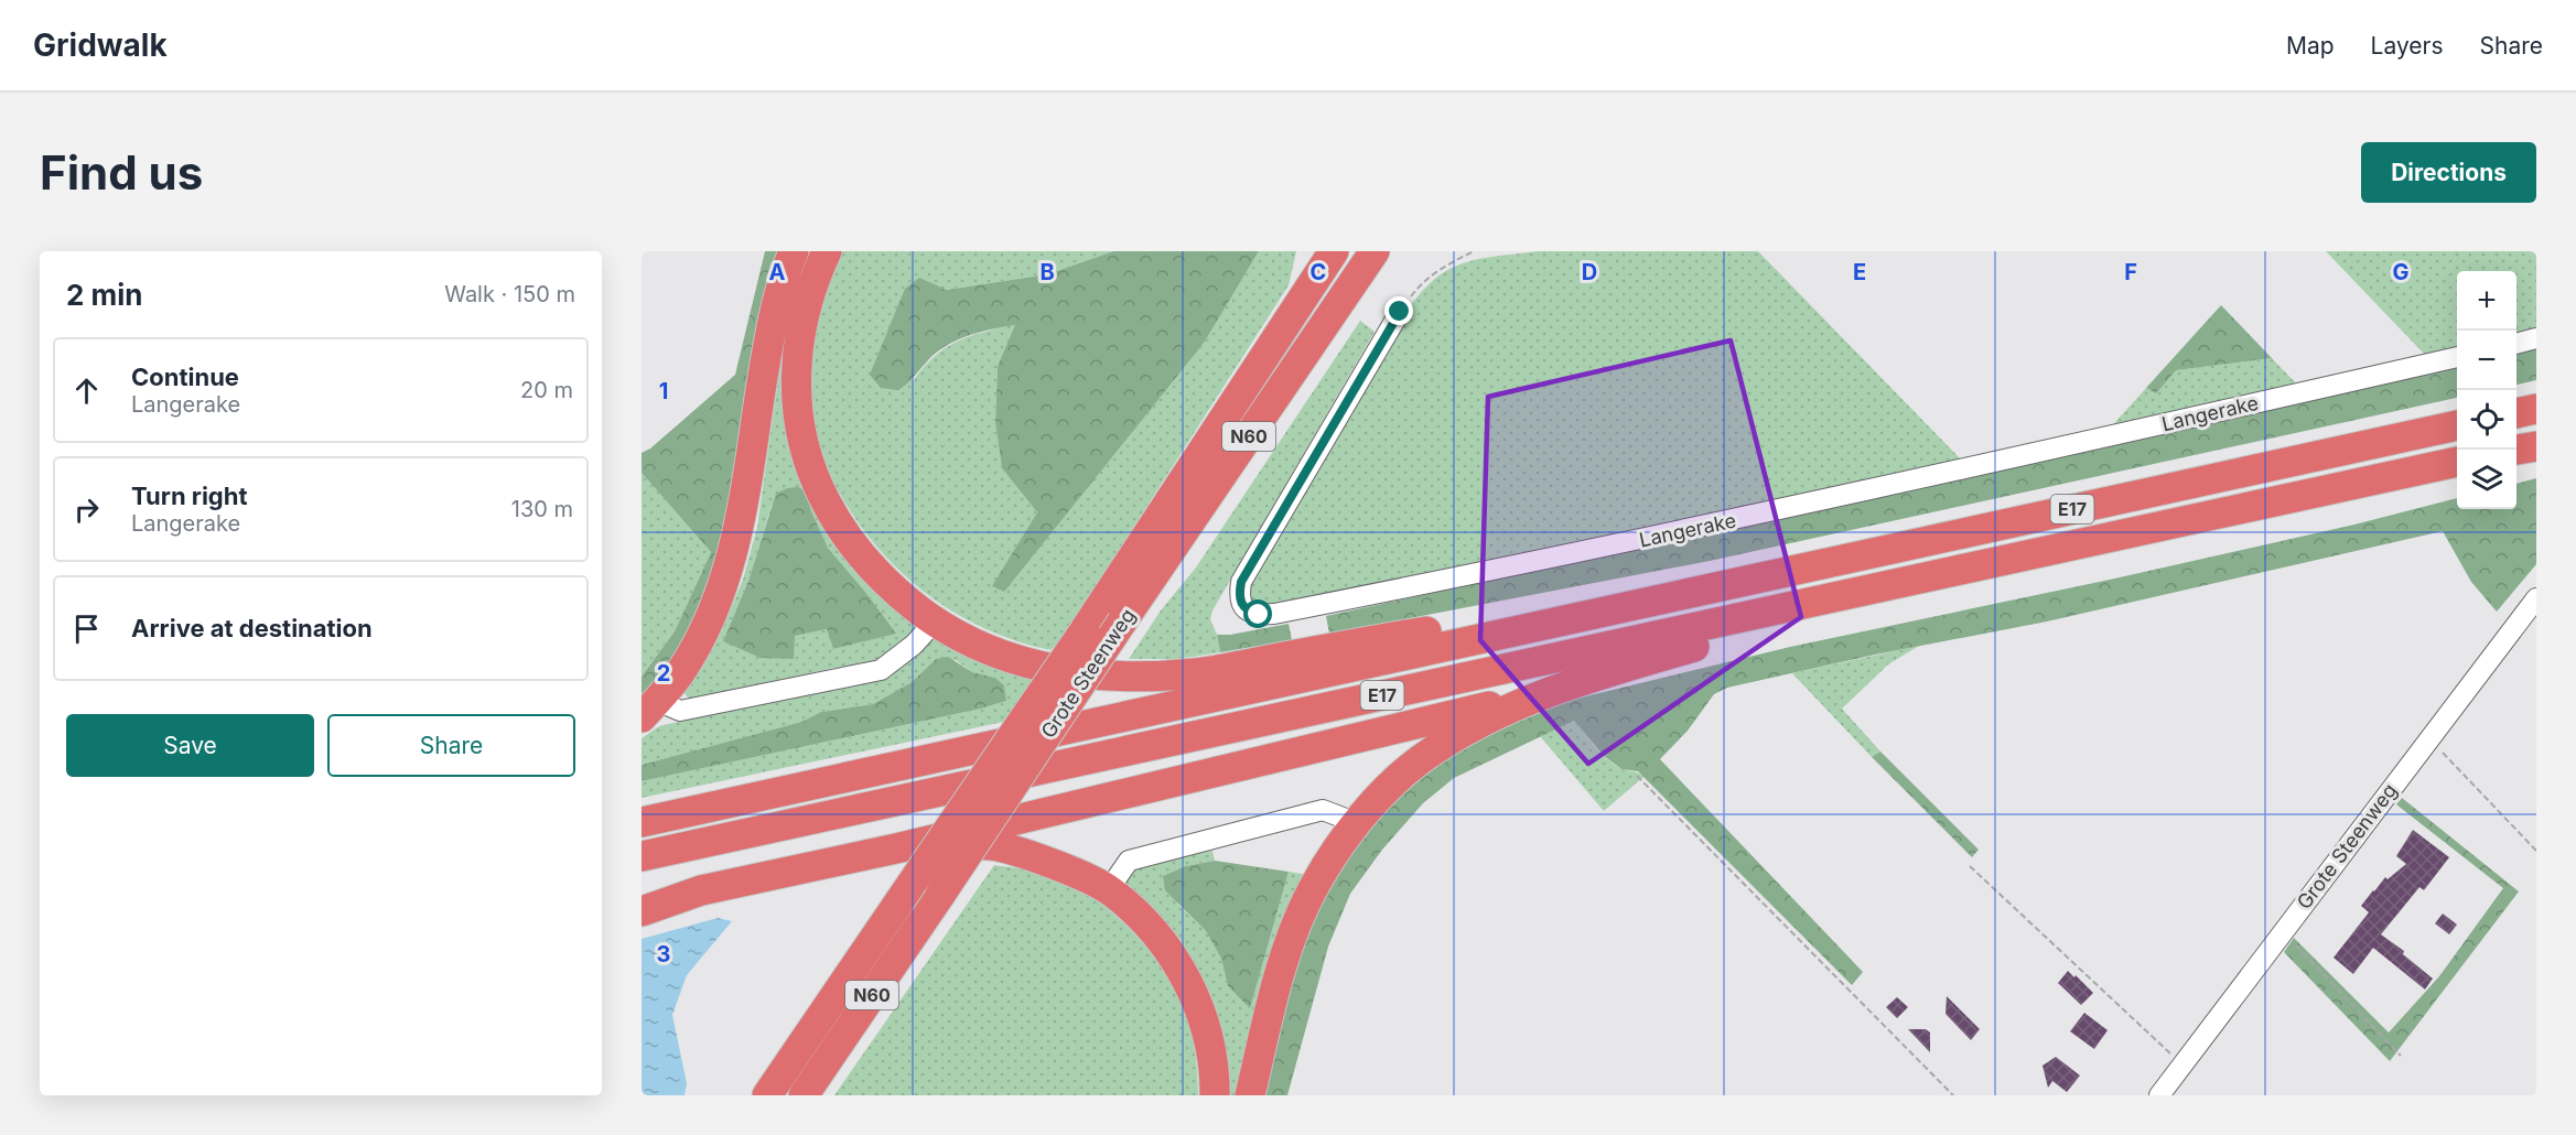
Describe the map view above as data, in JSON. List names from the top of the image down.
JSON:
{
  "streets": {
    "highway": ["N60", "E17", "Grote Steenweg"],
    "street": ["Langerake"]
  },
  "page": {
    "header": "Gridwalk",
    "nav": ["Map", "Layers", "Share"],
    "buttons": [
      "Directions",
      ["Save", "Share"]
    ],
    "title": "Find us",
    "heading": ["2 min", "Walk · 150 m"],
    "map_buttons": ["+", "−"],
    "list": [
      ["Continue", "Langerake", "20 m"],
      ["Turn right", "Langerake", "130 m"],
      "Arrive at destination"
    ]
  },
  "grid": {
    "columns": [
      "A",
      "B",
      "C",
      "D",
      "E",
      "F",
      "G"
    ],
    "rows": ["1", "2", "3"]
  }
}
